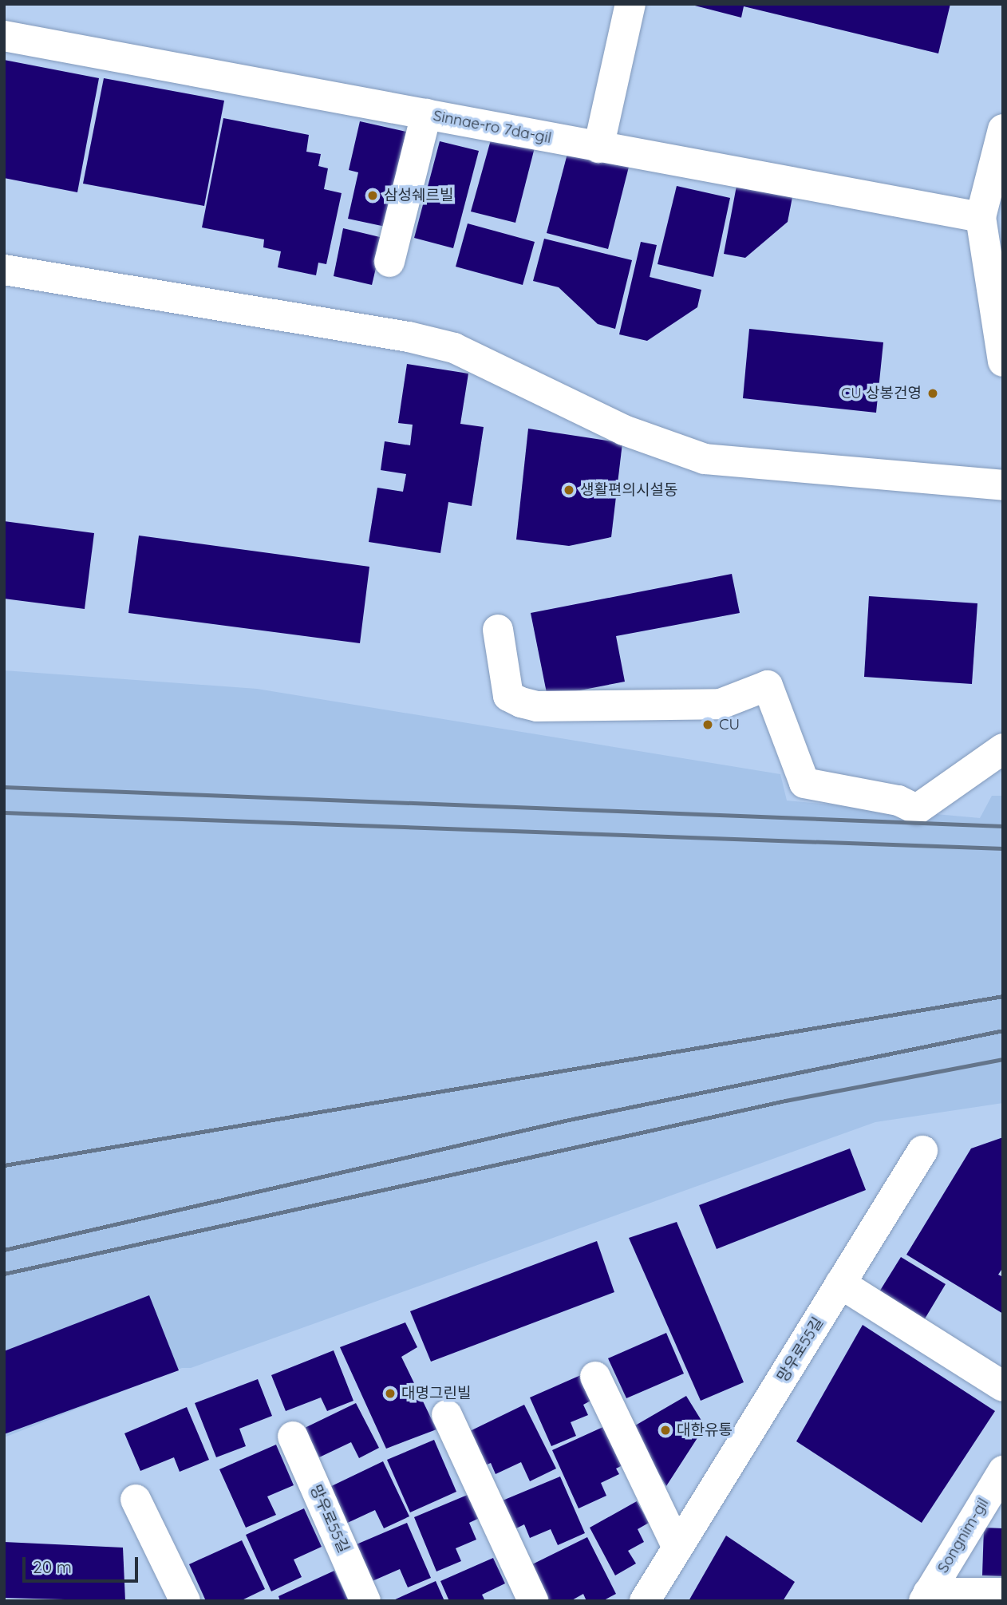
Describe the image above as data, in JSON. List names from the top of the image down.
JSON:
{
  "streets": {
    "street": ["Sinnae-ro 7da-gil", "망우로55길", "Songnim-gil"]
  },
  "places": [
    "삼성쉐르빌",
    "CU 상봉건영",
    "생활편의시설동",
    "CU",
    "대명그린빌",
    "대한유통"
  ],
  "scale_bar": "20 m"
}
